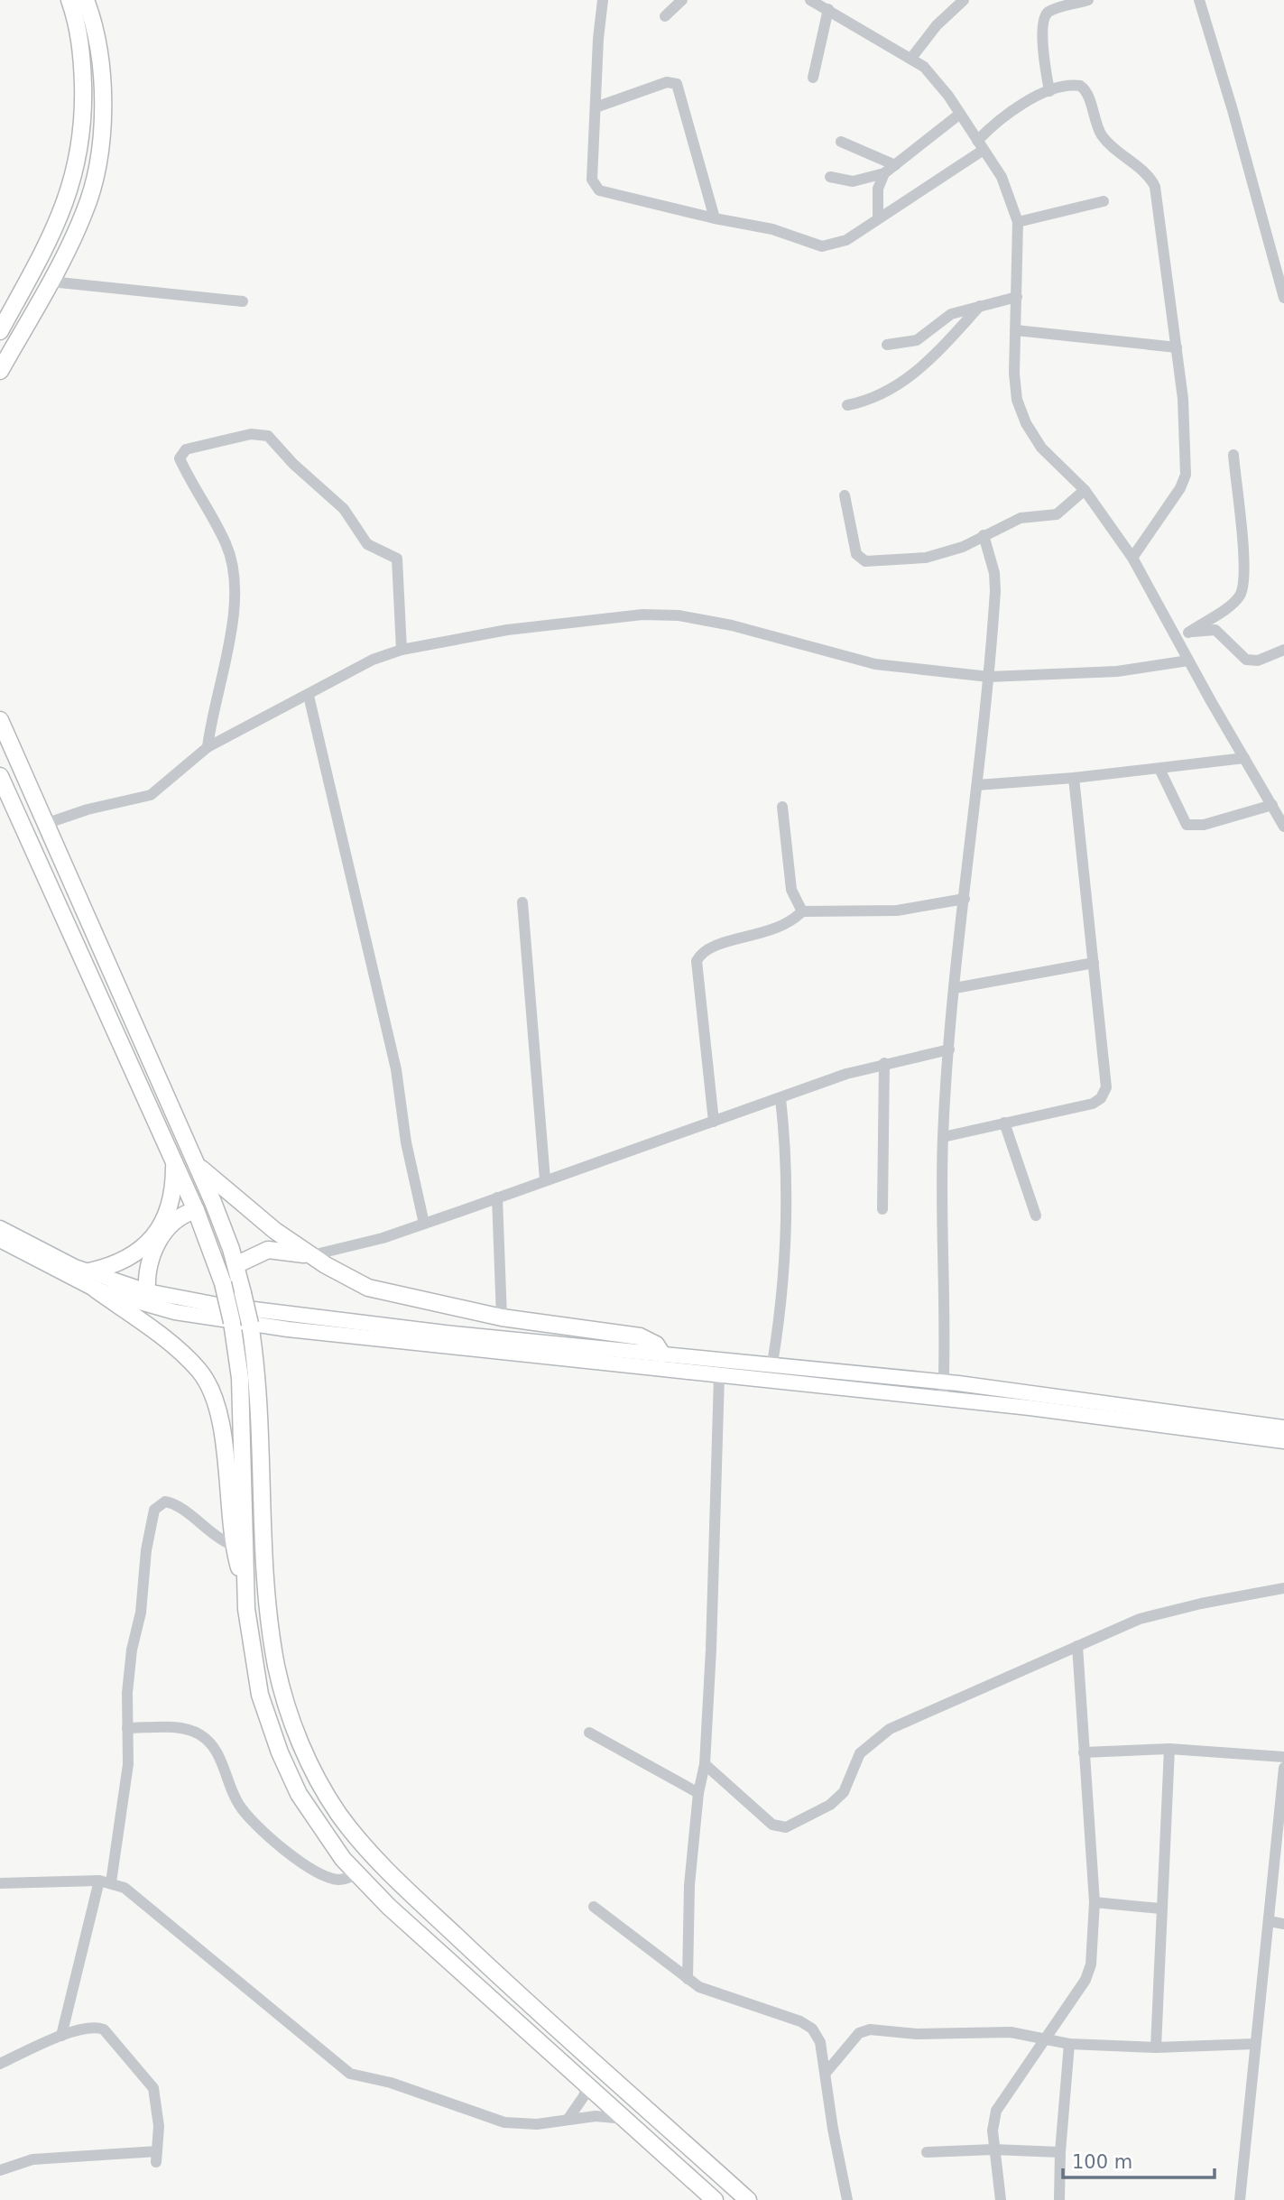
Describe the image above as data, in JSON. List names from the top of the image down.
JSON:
{
  "scale_bar": "100 m"
}
